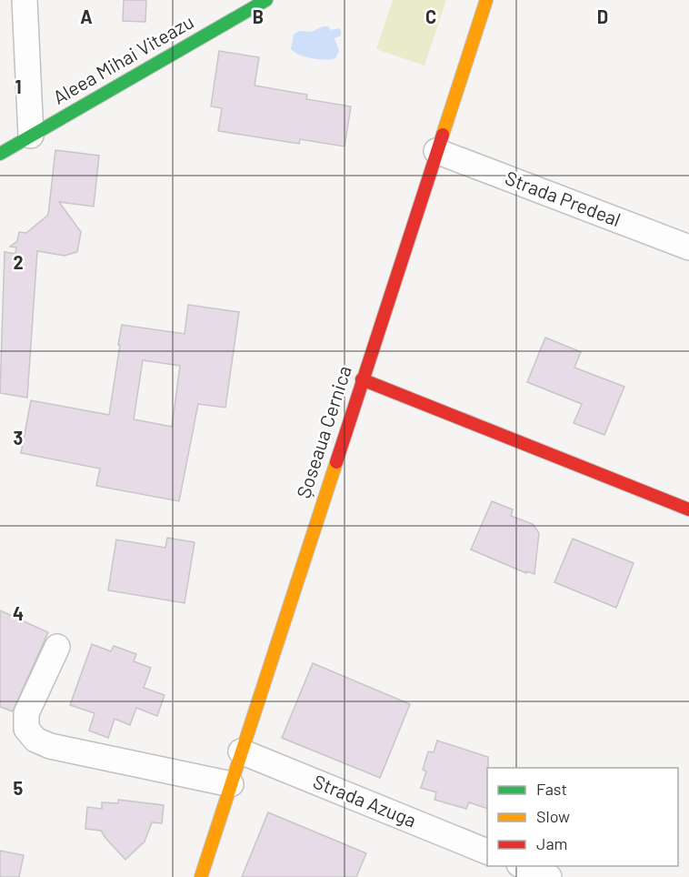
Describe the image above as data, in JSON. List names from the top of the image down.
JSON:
{
  "streets": {
    "street": [
      "Aleea Mihai Viteazu",
      "Strada Predeal",
      "Șoseaua Cernica",
      "Strada Azuga"
    ]
  },
  "crossings": [
    ["Strada Predeal", "Șoseaua Cernica"],
    ["Șoseaua Cernica", "Strada Azuga"]
  ],
  "legend": ["Fast", "Slow", "Jam"],
  "grid": {
    "columns": [
      "A",
      "B",
      "C",
      "D"
    ],
    "rows": [
      "1",
      "2",
      "3",
      "4",
      "5"
    ]
  }
}
